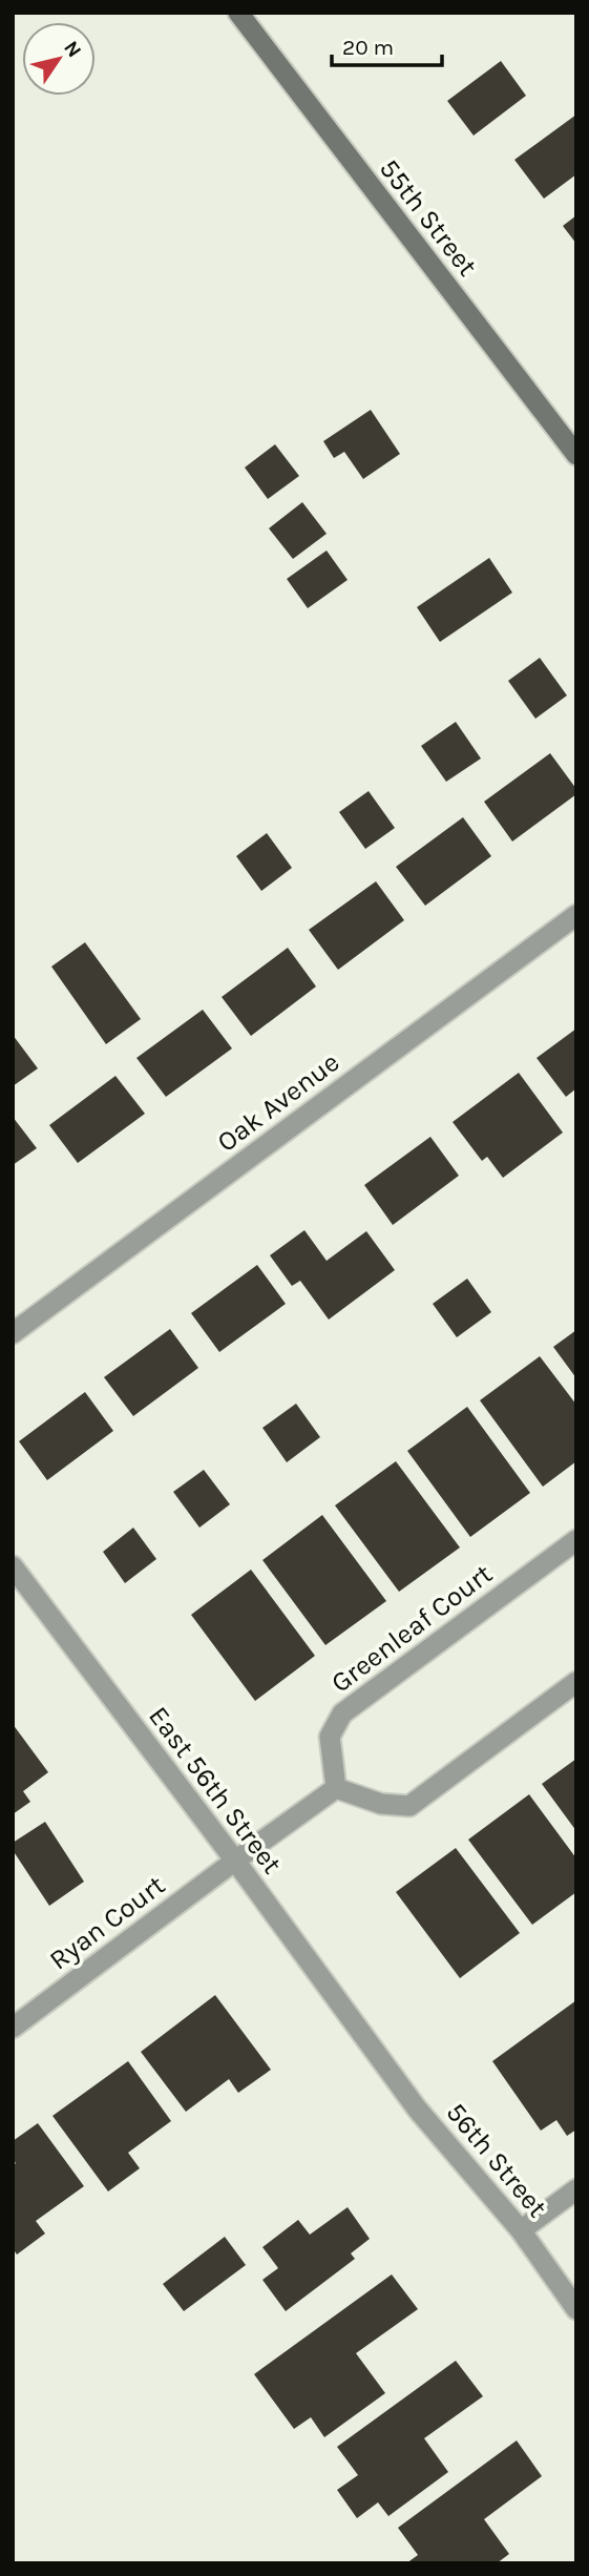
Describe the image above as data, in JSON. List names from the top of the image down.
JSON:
{
  "streets": {
    "main road": ["55th Street"],
    "street": [
      "Oak Avenue",
      "Greenleaf Court",
      "East 56th Street",
      "Ryan Court",
      "56th Street"
    ]
  },
  "crossings": [
    ["East 56th Street", "Ryan Court"],
    ["East 56th Street", "56th Street"]
  ],
  "scale_bar": "20 m",
  "north": "top right"
}
